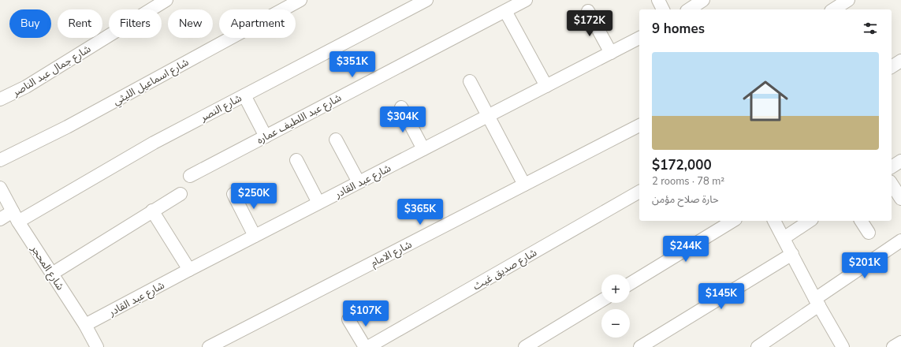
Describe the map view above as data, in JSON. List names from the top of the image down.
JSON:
{
  "streets": {
    "street": [
      "شارع جمال عبد الناصر",
      "شارع اسماعيل الليثي",
      "شارع النصر",
      "شارع عبد اللطيف عماره",
      "شارع عبد القادر",
      "شارع الامام",
      "شارع المحجر",
      "شارع صديق غيث"
    ]
  },
  "crossings": [
    ["شارع النصر", "شارع المحجر"],
    ["شارع عبد القادر", "شارع المحجر"]
  ],
  "page": {
    "chip": [
      "Buy",
      "Rent",
      "Filters",
      "New",
      "Apartment"
    ],
    "heading": "9 homes",
    "price": [
      "$172K",
      "$351K",
      "$304K",
      "$250K",
      "$365K",
      "$244K",
      "$201K",
      "$145K",
      "$107K"
    ],
    "list": [
      {
        "name": "$172,000",
        "note": "2 rooms · 78 m² · حارة صلاح مؤمن"
      }
    ],
    "map_buttons": ["+", "−"]
  }
}
